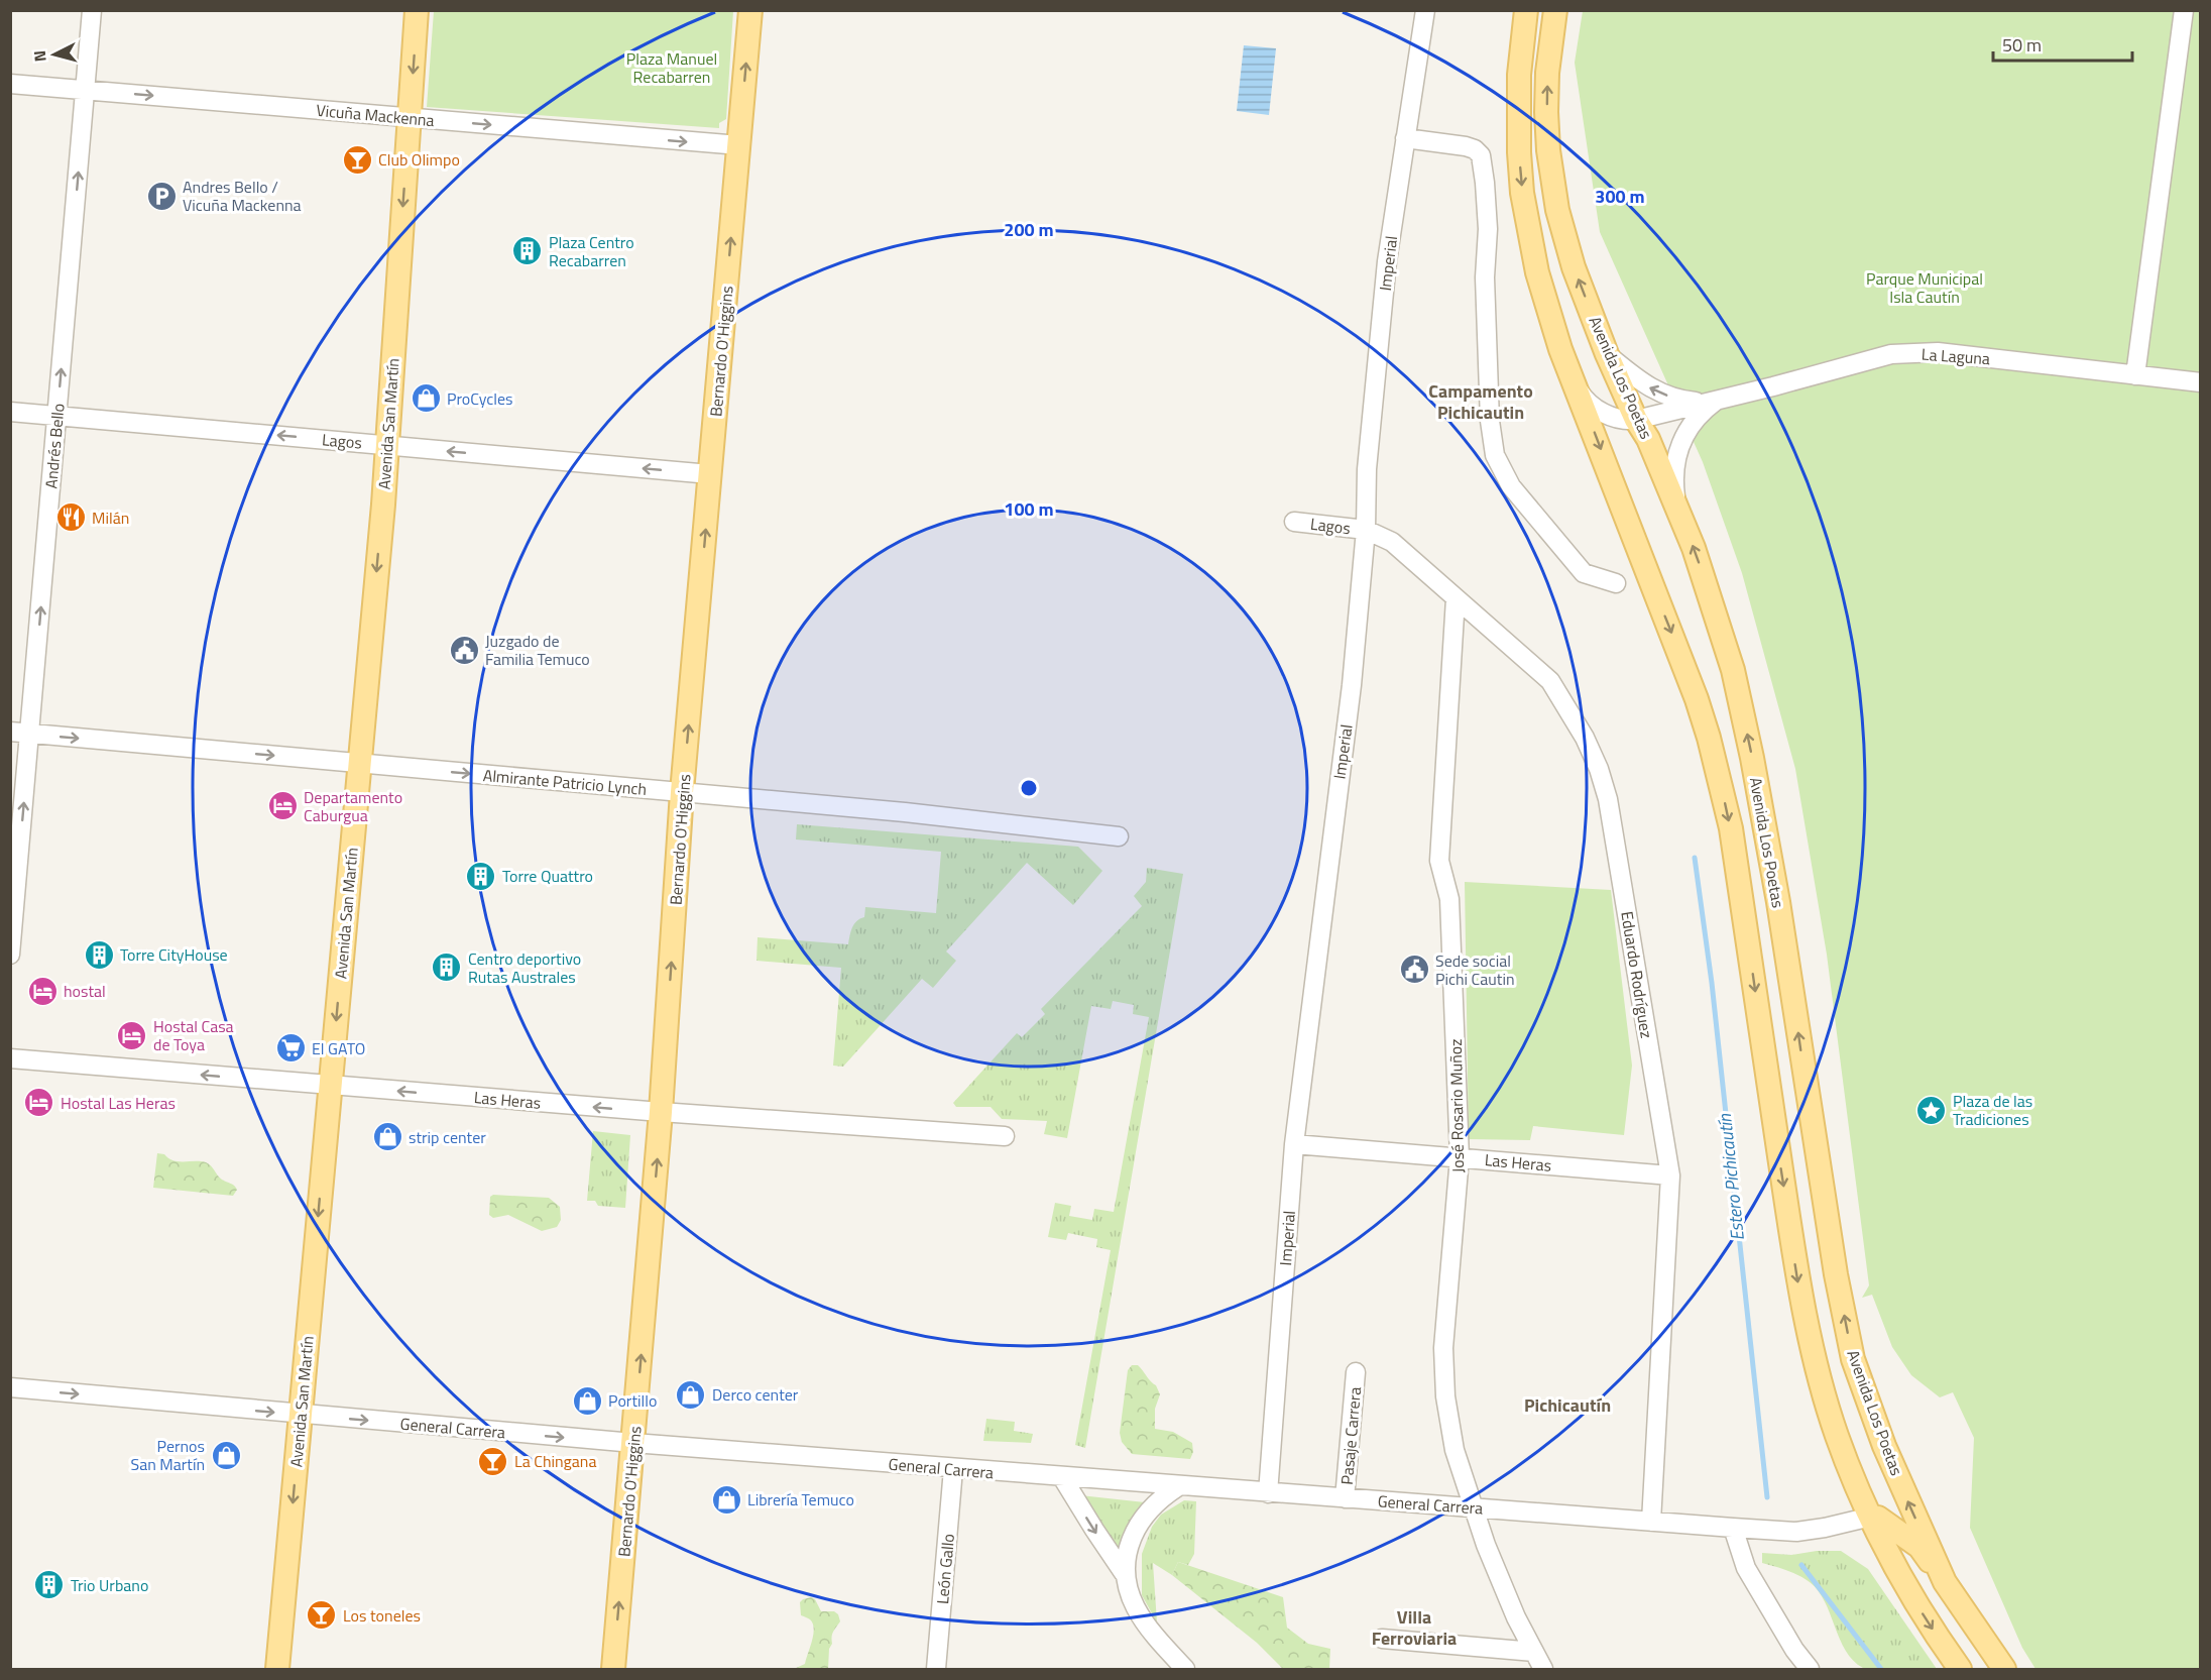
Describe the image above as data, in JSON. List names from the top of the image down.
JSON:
{
  "streets": {
    "main road": ["Bernardo O'Higgins", "Avenida Los Poetas", "Avenida San Martín"],
    "street": [
      "Vicuña Mackenna",
      "Imperial",
      "La Laguna",
      "Lagos",
      "Andrés Bello",
      "Almirante Patricio Lynch",
      "Eduardo Rodríguez",
      "Las Heras",
      "José Rosario Muñoz",
      "General Carrera",
      "Pasaje Carrera",
      "León Gallo"
    ]
  },
  "crossings": [
    ["Vicuña Mackenna", "Bernardo O'Higgins"],
    ["Vicuña Mackenna", "Avenida San Martín"],
    ["Vicuña Mackenna", "Andrés Bello"],
    ["Imperial", "Lagos"],
    ["Imperial", "Eduardo Rodríguez"],
    ["Imperial", "Las Heras"],
    ["Imperial", "General Carrera"],
    ["Bernardo O'Higgins", "Lagos"],
    ["Bernardo O'Higgins", "Almirante Patricio Lynch"],
    ["Bernardo O'Higgins", "Las Heras"],
    ["Bernardo O'Higgins", "General Carrera"],
    ["Avenida Los Poetas", "General Carrera"],
    ["Avenida San Martín", "Lagos"],
    ["Avenida San Martín", "Almirante Patricio Lynch"],
    ["Avenida San Martín", "Las Heras"],
    ["Avenida San Martín", "General Carrera"],
    ["Lagos", "Andrés Bello"],
    ["Lagos", "Eduardo Rodríguez"],
    ["Andrés Bello", "Almirante Patricio Lynch"],
    ["Eduardo Rodríguez", "Las Heras"],
    ["Eduardo Rodríguez", "José Rosario Muñoz"],
    ["Eduardo Rodríguez", "General Carrera"],
    ["Las Heras", "José Rosario Muñoz"],
    ["José Rosario Muñoz", "General Carrera"],
    ["General Carrera", "Pasaje Carrera"],
    ["General Carrera", "León Gallo"]
  ],
  "one_way": [
    "Vicuña Mackenna",
    "Bernardo O'Higgins",
    "Avenida San Martín",
    "Lagos",
    "Andrés Bello",
    "Almirante Patricio Lynch",
    "Las Heras"
  ],
  "districts": ["Campamento Pichicautin", "Pichicautín", "Villa Ferroviaria"],
  "water": ["Estero Pichicautín"],
  "parks": ["Plaza Manuel Recabarren", "Parque Municipal Isla Cautín"],
  "places": {
    "bar": ["Club Olimpo", "La Chingana", "Los toneles"],
    "parking": ["Andres Bello / Vicuña Mackenna"],
    "building": [
      "Plaza Centro Recabarren",
      "Torre Quattro",
      "Torre CityHouse",
      "Centro deportivo Rutas Australes",
      "Trio Urbano"
    ],
    "shop": [
      "ProCycles",
      "strip center",
      "Derco center",
      "Portillo",
      "Pernos San Martín",
      "Librería Temuco"
    ],
    "restaurant": ["Milán"],
    "public building": ["Juzgado de Familia Temuco", "Sede social Pichi Cautin"],
    "hotel": [
      "Departamento Caburgua",
      "hostal",
      "Hostal Casa de Toya",
      "Hostal Las Heras"
    ],
    "supermarket": ["El GATO"],
    "place": ["Plaza de las Tradiciones"]
  },
  "scale_bar": "50 m",
  "north": "left",
  "rings": ["300 m", "200 m", "100 m"]
}
